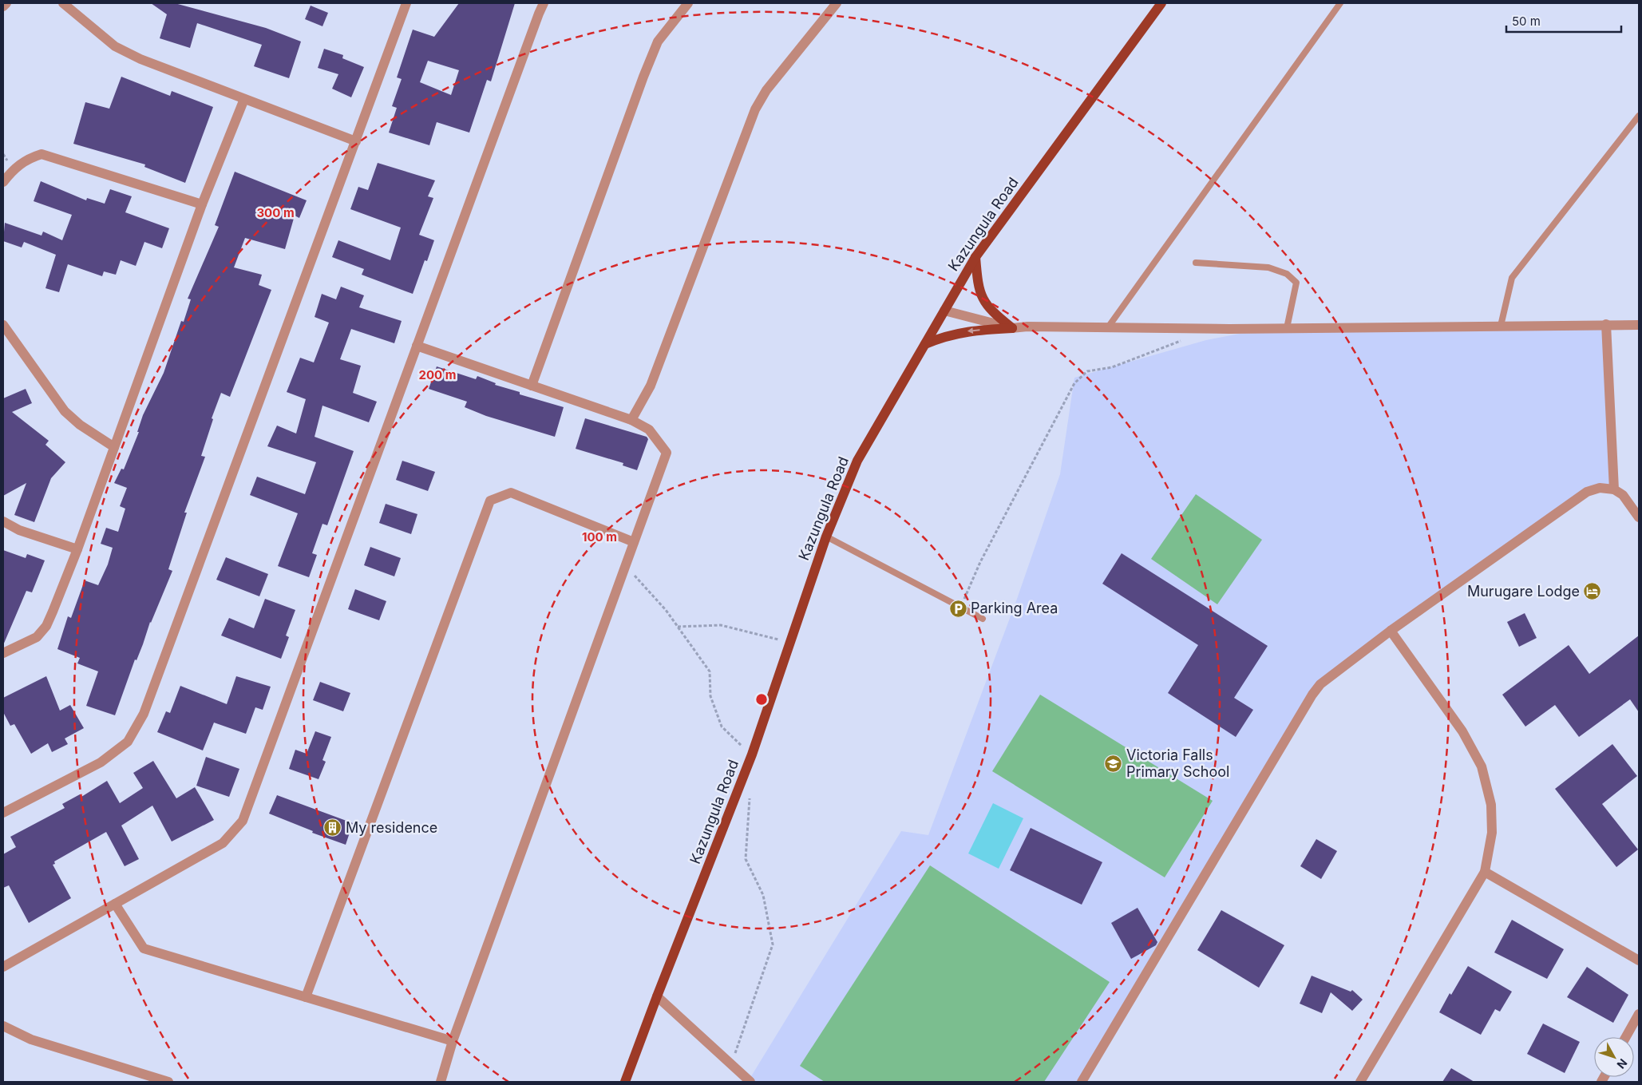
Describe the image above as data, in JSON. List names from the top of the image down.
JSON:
{
  "streets": {
    "main road": ["Kazungula Road"]
  },
  "places": {
    "hotel": ["Murugare Lodge"],
    "parking": ["Parking Area"],
    "school or university": ["Victoria Falls Primary School"],
    "building": ["My residence"]
  },
  "scale_bar": "50 m",
  "north": "bottom right",
  "rings": ["300 m", "200 m", "100 m"]
}
